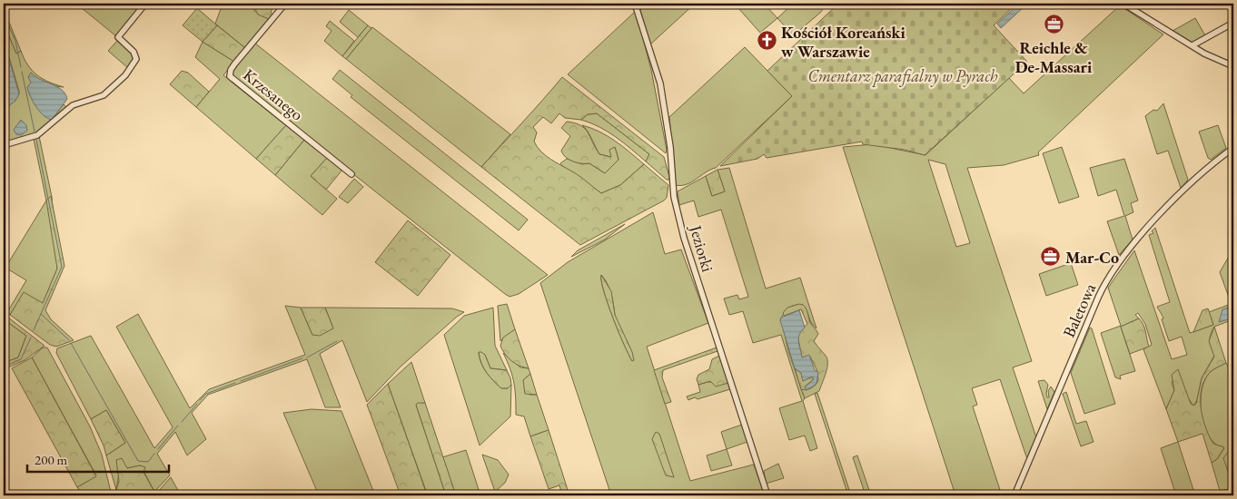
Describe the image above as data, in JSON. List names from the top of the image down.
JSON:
{
  "streets": {
    "street": ["Krzesanego", "Jeziorki", "Baletowa"]
  },
  "parks": ["Cmentarz parafialny w Pyrach"],
  "places": {
    "office": ["Reichle & De-Massari", "Mar-Co"],
    "church": ["Kościół Koreański w Warszawie"]
  },
  "scale_bar": "200 m"
}
